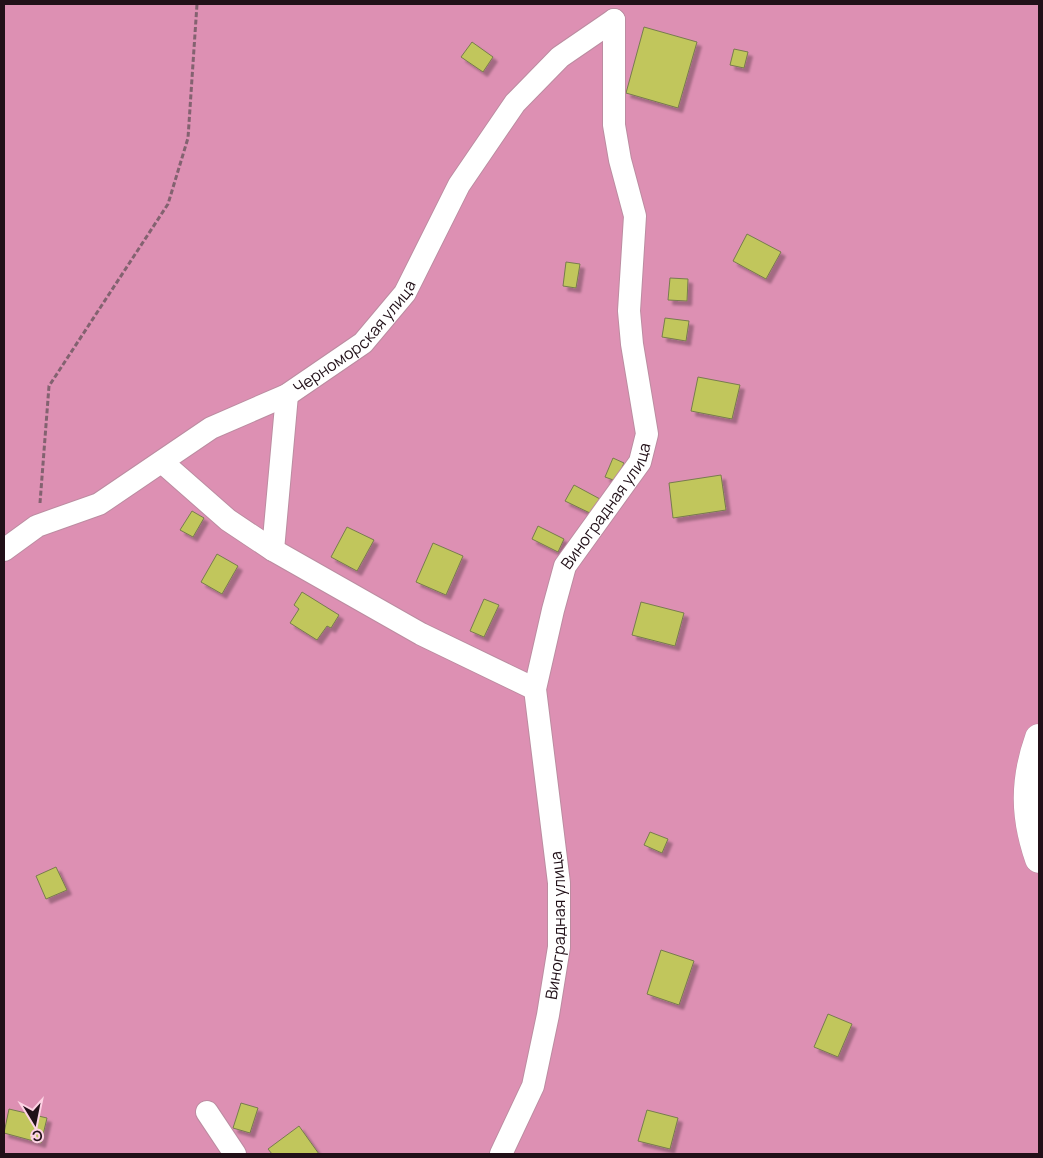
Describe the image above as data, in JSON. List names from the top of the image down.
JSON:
{
  "streets": {
    "street": ["Черноморская улица", "Виноградная улица"]
  },
  "crossings": [
    ["Черноморская улица", "Виноградная улица"]
  ],
  "north": "bottom"
}
